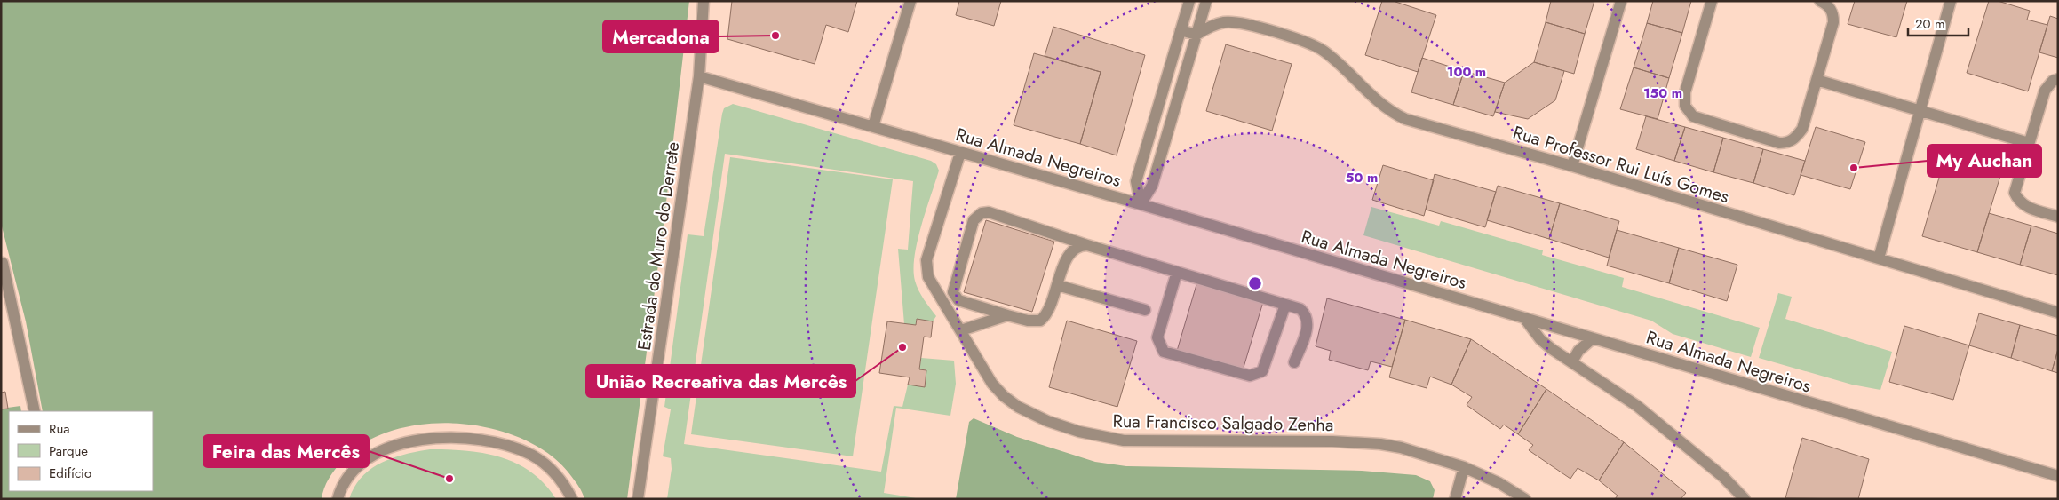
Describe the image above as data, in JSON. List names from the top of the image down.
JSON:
{
  "streets": {
    "street": [
      "Rua Almada Negreiros",
      "Rua Professor Rui Luís Gomes",
      "Estrada do Muro do Derrete",
      "Rua Francisco Salgado Zenha"
    ]
  },
  "crossings": [
    ["Rua Almada Negreiros", "Estrada do Muro do Derrete"],
    ["Rua Almada Negreiros", "Rua Francisco Salgado Zenha"]
  ],
  "places": [
    "Mercadona",
    "My Auchan",
    "União Recreativa das Mercês",
    "Feira das Mercês"
  ],
  "legend": ["Rua", "Parque", "Edifício"],
  "scale_bar": "20 m",
  "rings": ["100 m", "150 m", "50 m"]
}
